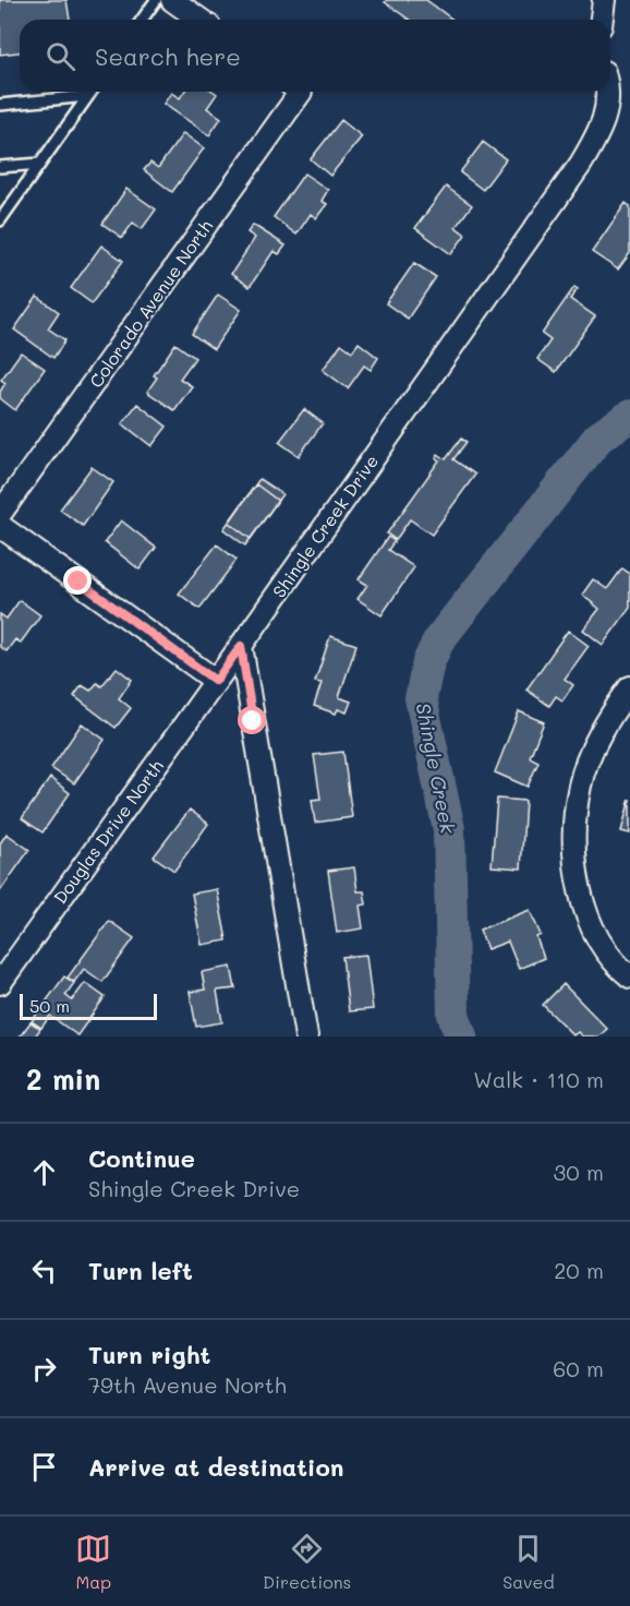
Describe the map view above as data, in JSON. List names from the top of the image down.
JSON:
{
  "streets": {
    "street": ["Colorado Avenue North", "Shingle Creek Drive", "Douglas Drive North"]
  },
  "crossings": [
    ["Shingle Creek Drive", "Douglas Drive North"]
  ],
  "water": ["Shingle Creek"],
  "scale_bar": "50 m",
  "page": {
    "search": "Search here",
    "scale": "50 m",
    "heading": ["2 min", "Walk · 110 m"],
    "list": [
      ["Continue", "Shingle Creek Drive", "30 m"],
      ["Turn left", "20 m"],
      ["Turn right", "79th Avenue North", "60 m"],
      "Arrive at destination"
    ],
    "nav": ["Map", "Directions", "Saved"]
  }
}
